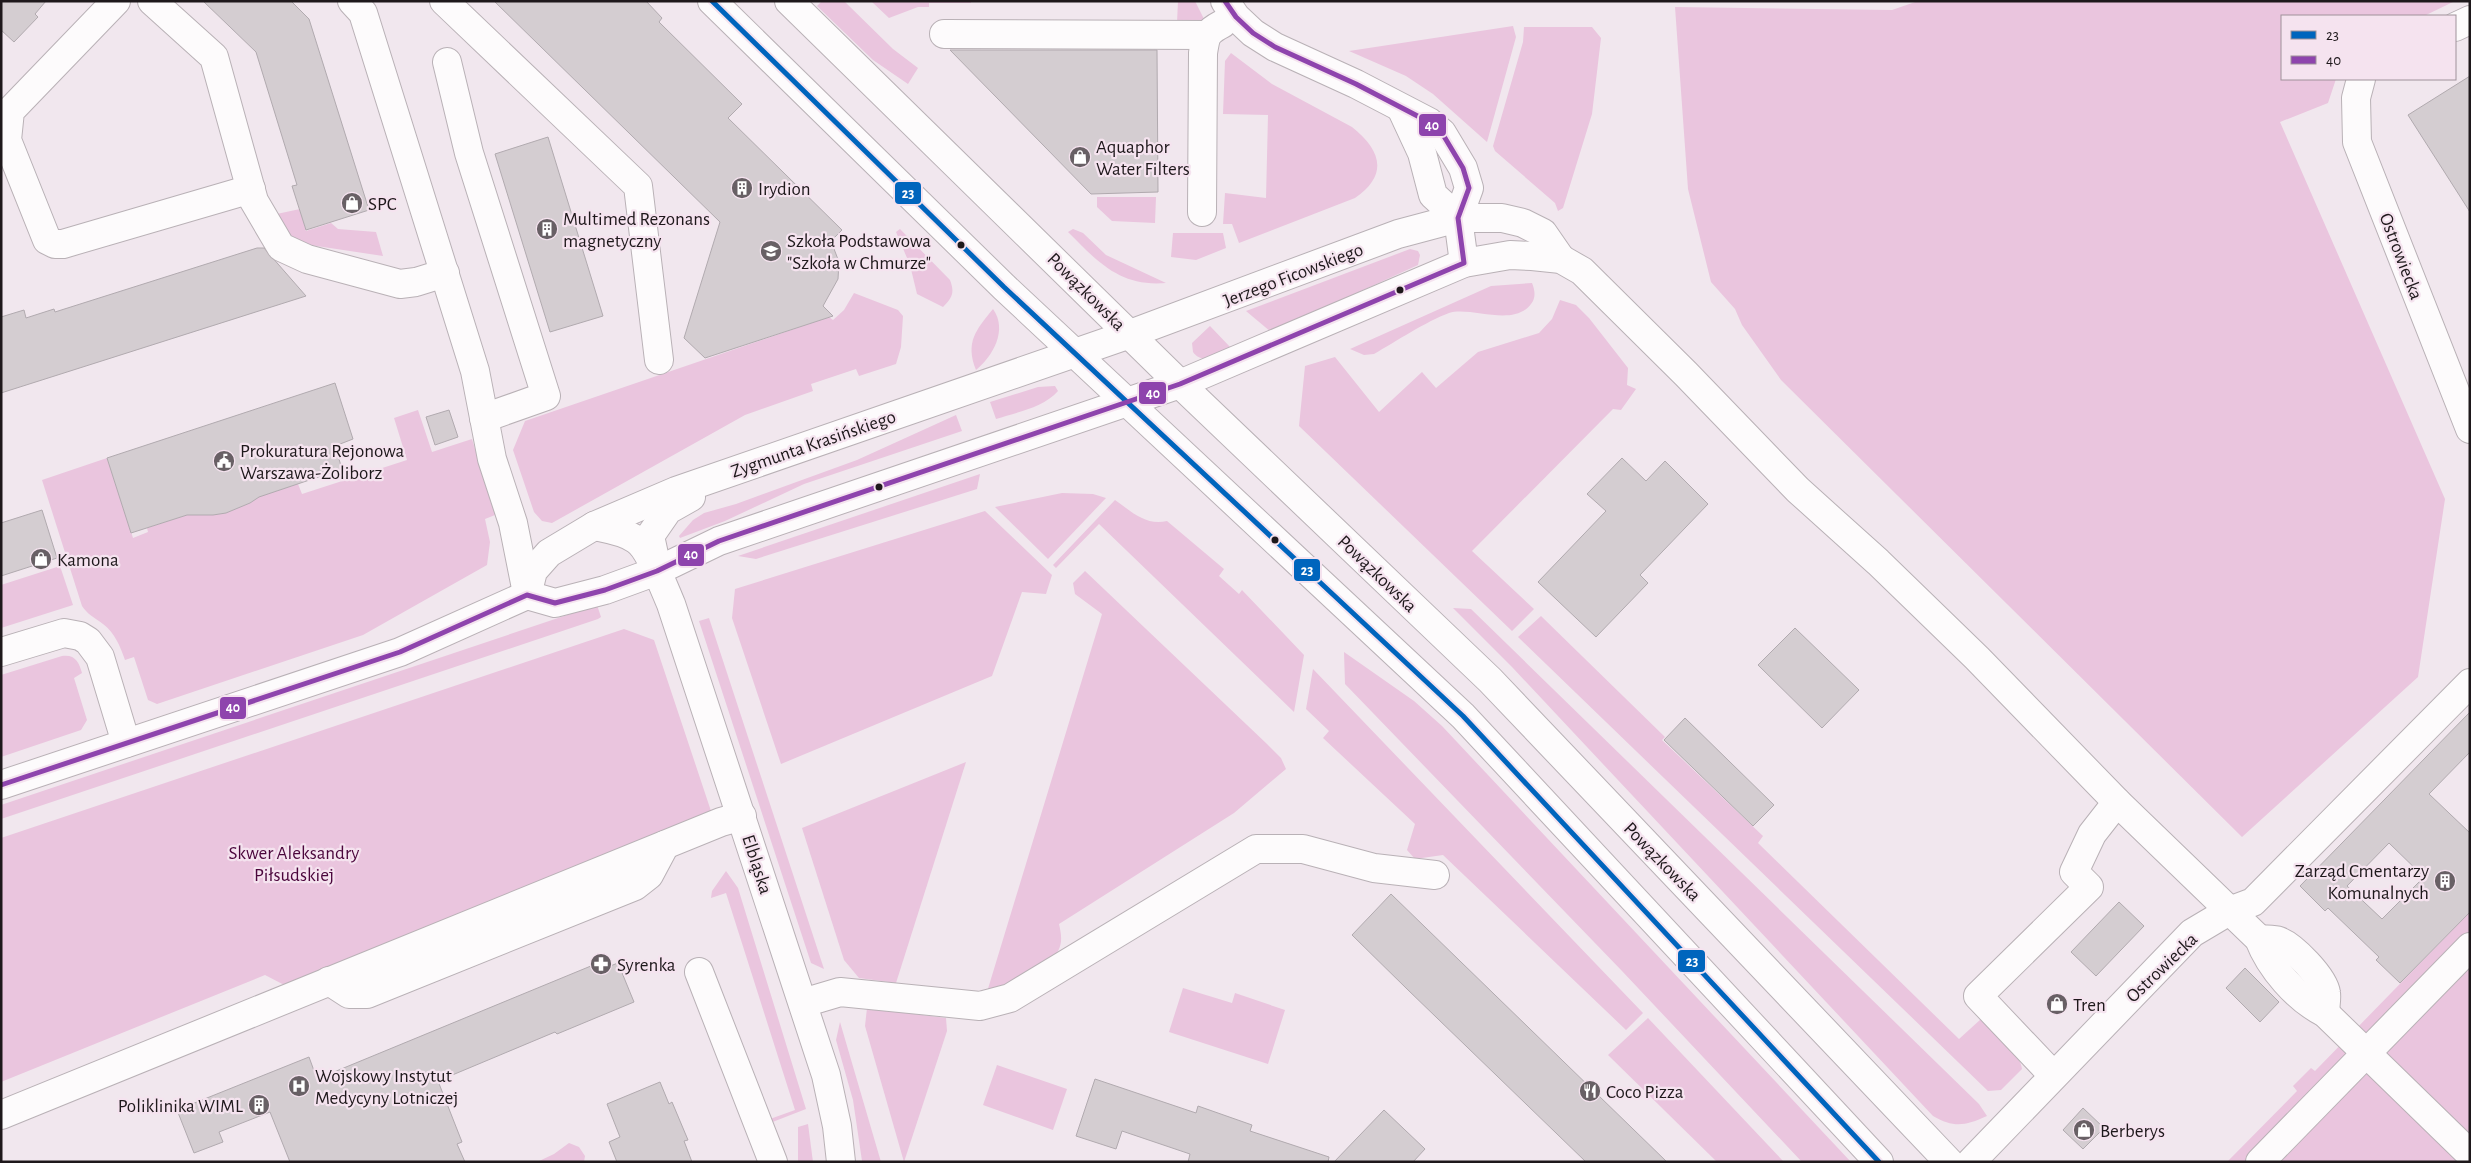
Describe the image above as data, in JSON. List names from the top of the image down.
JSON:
{
  "streets": {
    "street": [
      "Ostrowiecka",
      "Jerzego Ficowskiego",
      "Powązkowska",
      "Zygmunta Krasińskiego",
      "Elbląska"
    ]
  },
  "crossings": [
    ["Jerzego Ficowskiego", "Powązkowska"],
    ["Jerzego Ficowskiego", "Zygmunta Krasińskiego"],
    ["Powązkowska", "Zygmunta Krasińskiego"]
  ],
  "parks": ["Skwer Aleksandry Piłsudskiej"],
  "places": {
    "shop": [
      "Aquaphor Water Filters",
      "SPC",
      "Kamona",
      "Tren",
      "Berberys"
    ],
    "building": [
      "Irydion",
      "Multimed Rezonans magnetyczny",
      "Zarząd Cmentarzy Komunalnych",
      "Poliklinika WIML"
    ],
    "school or university": ["Szkoła Podstawowa \"Szkoła w Chmurze\""],
    "public building": ["Prokuratura Rejonowa Warszawa-Żoliborz"],
    "pharmacy": ["Syrenka"],
    "hospital": ["Wojskowy Instytut Medycyny Lotniczej"],
    "restaurant": ["Coco Pizza"]
  },
  "lines": ["transit line 23", "transit line 40"],
  "legend": ["23", "40"]
}
